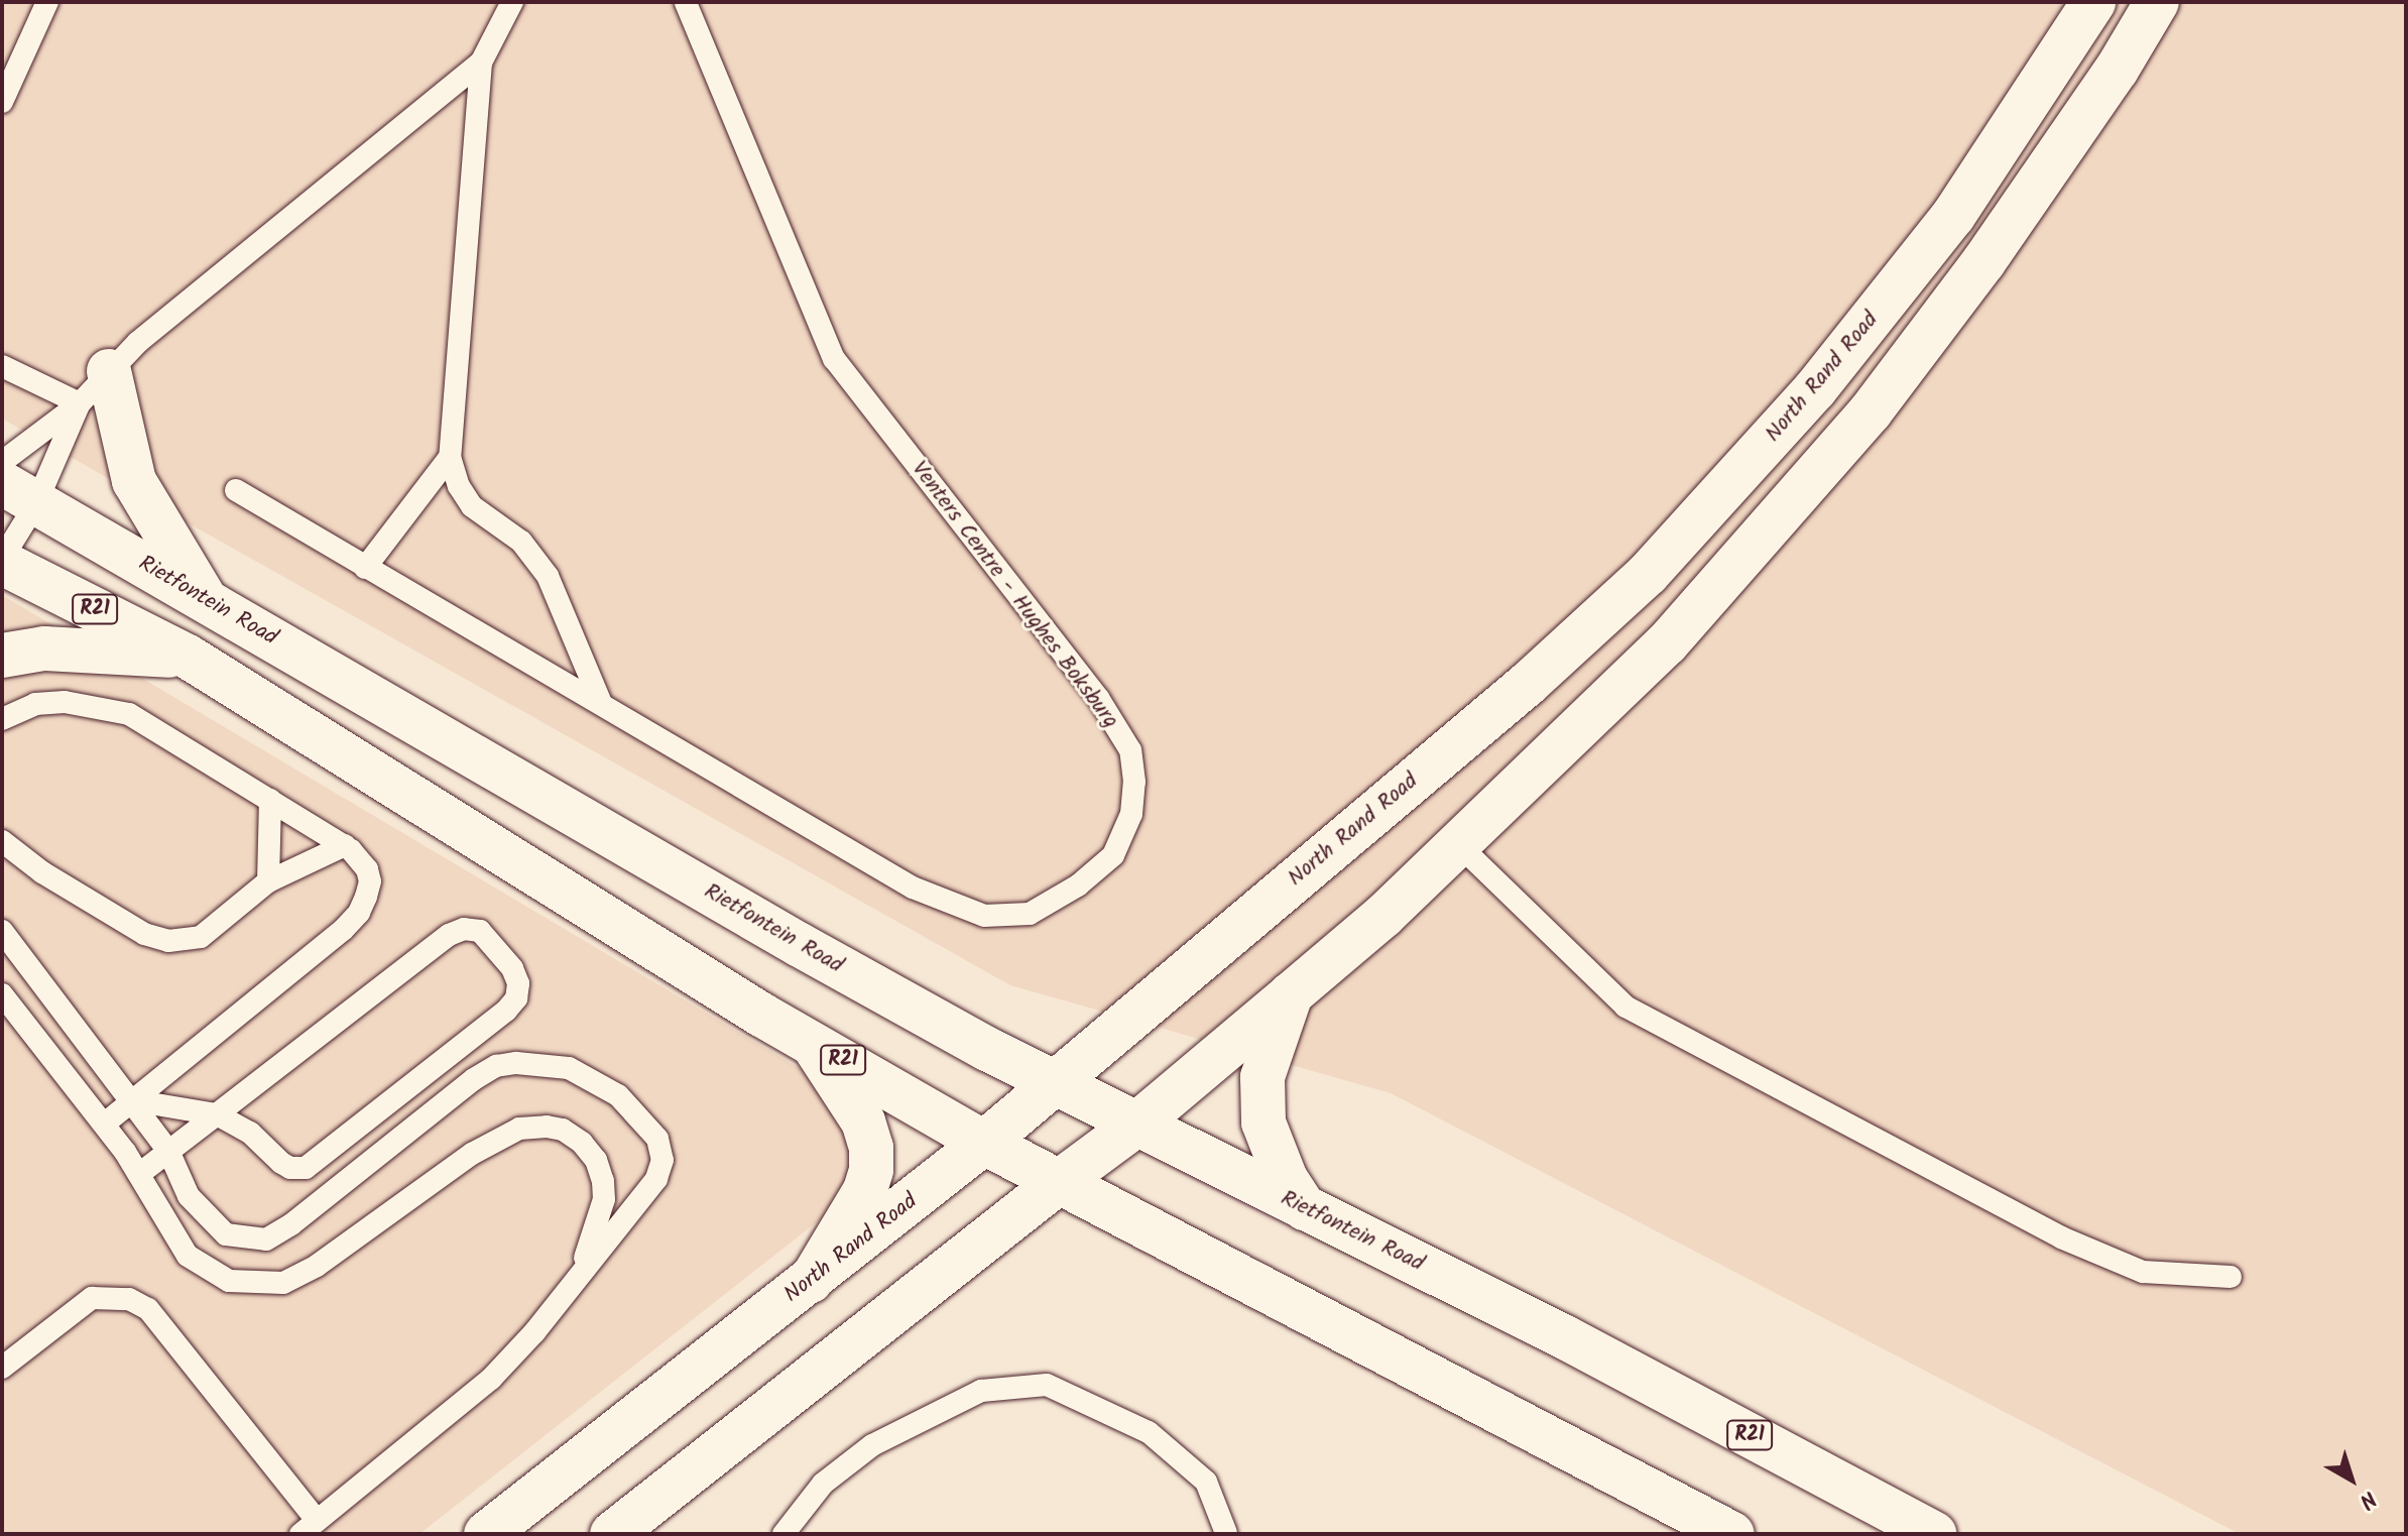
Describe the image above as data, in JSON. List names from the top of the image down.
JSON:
{
  "streets": {
    "main road": ["North Rand Road", "Rietfontein Road", "R21"],
    "lane": ["Venters Centre - Hughes Boksburg"]
  },
  "crossings": [
    ["North Rand Road", "Rietfontein Road"],
    ["North Rand Road", "R21"]
  ],
  "north": "bottom right"
}
